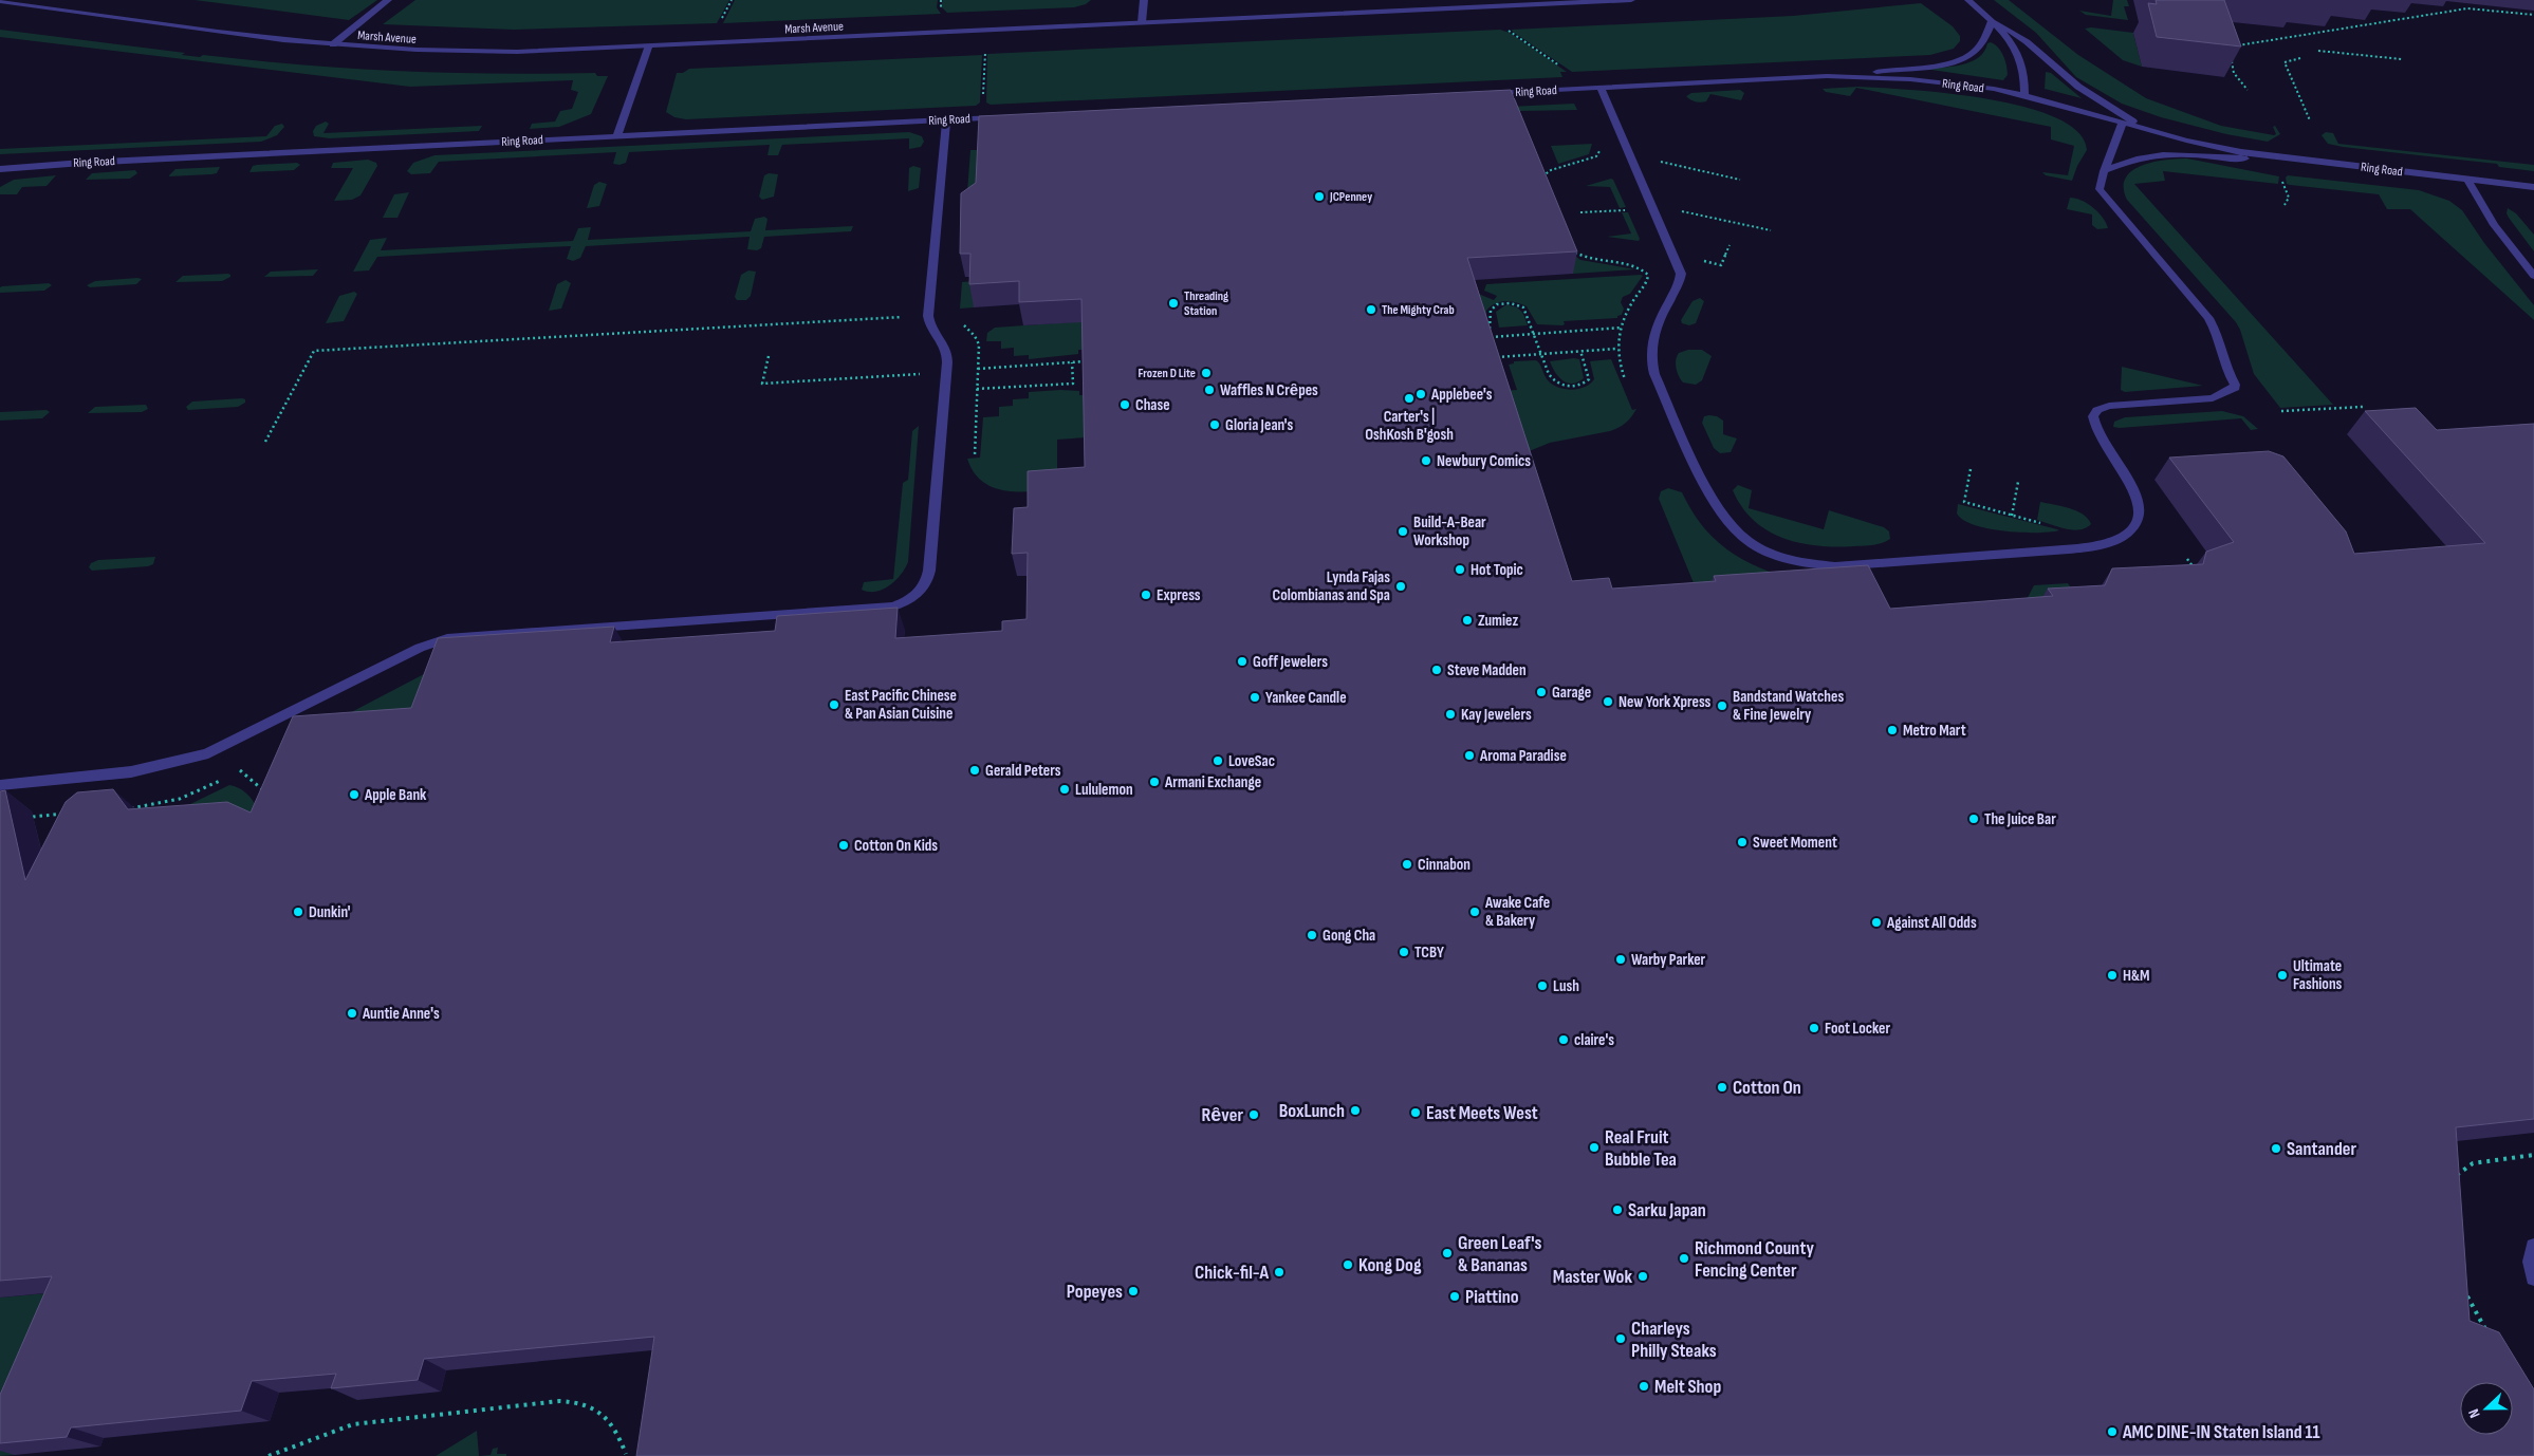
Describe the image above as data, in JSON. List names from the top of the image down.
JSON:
{
  "streets": {
    "street": ["Marsh Avenue", "Ring Road"]
  },
  "places": [
    "JCPenney",
    "Threading Station",
    "The Mighty Crab",
    "Frozen D Lite",
    "Waffles N Crȇpes",
    "Applebee's",
    "Carter's | OshKosh B'gosh",
    "Chase",
    "Gloria Jean's",
    "Newbury Comics",
    "Build-A-Bear Workshop",
    "Hot Topic",
    "Lynda Fajas Colombianas and Spa",
    "Express",
    "Zumiez",
    "Goff Jewelers",
    "Steve Madden",
    "Garage",
    "Yankee Candle",
    "New York Xpress",
    "East Pacific Chinese & Pan Asian Cuisine",
    "Bandstand Watches & Fine Jewelry",
    "Kay Jewelers",
    "Metro Mart",
    "Aroma Paradise",
    "LoveSac",
    "Gerald Peters",
    "Armani Exchange",
    "Lululemon",
    "Apple Bank",
    "The Juice Bar",
    "Sweet Moment",
    "Cotton On Kids",
    "Cinnabon",
    "Dunkin'",
    "Awake Cafe & Bakery",
    "Against All Odds",
    "Gong Cha",
    "TCBY",
    "Warby Parker",
    "H&M",
    "Ultimate Fashions",
    "Lush",
    "Auntie Anne's",
    "Foot Locker",
    "claire's",
    "Cotton On",
    "BoxLunch",
    "East Meets West",
    "Rȇver",
    "Real Fruit Bubble Tea",
    "Santander",
    "Sarku Japan",
    "Green Leaf's & Bananas",
    "Richmond County Fencing Center",
    "Kong Dog",
    "Chick-fil-A",
    "Master Wok",
    "Popeyes",
    "Piattino",
    "Charleys Philly Steaks",
    "Melt Shop",
    "AMC DINE-IN Staten Island 11"
  ],
  "north": "left"
}
